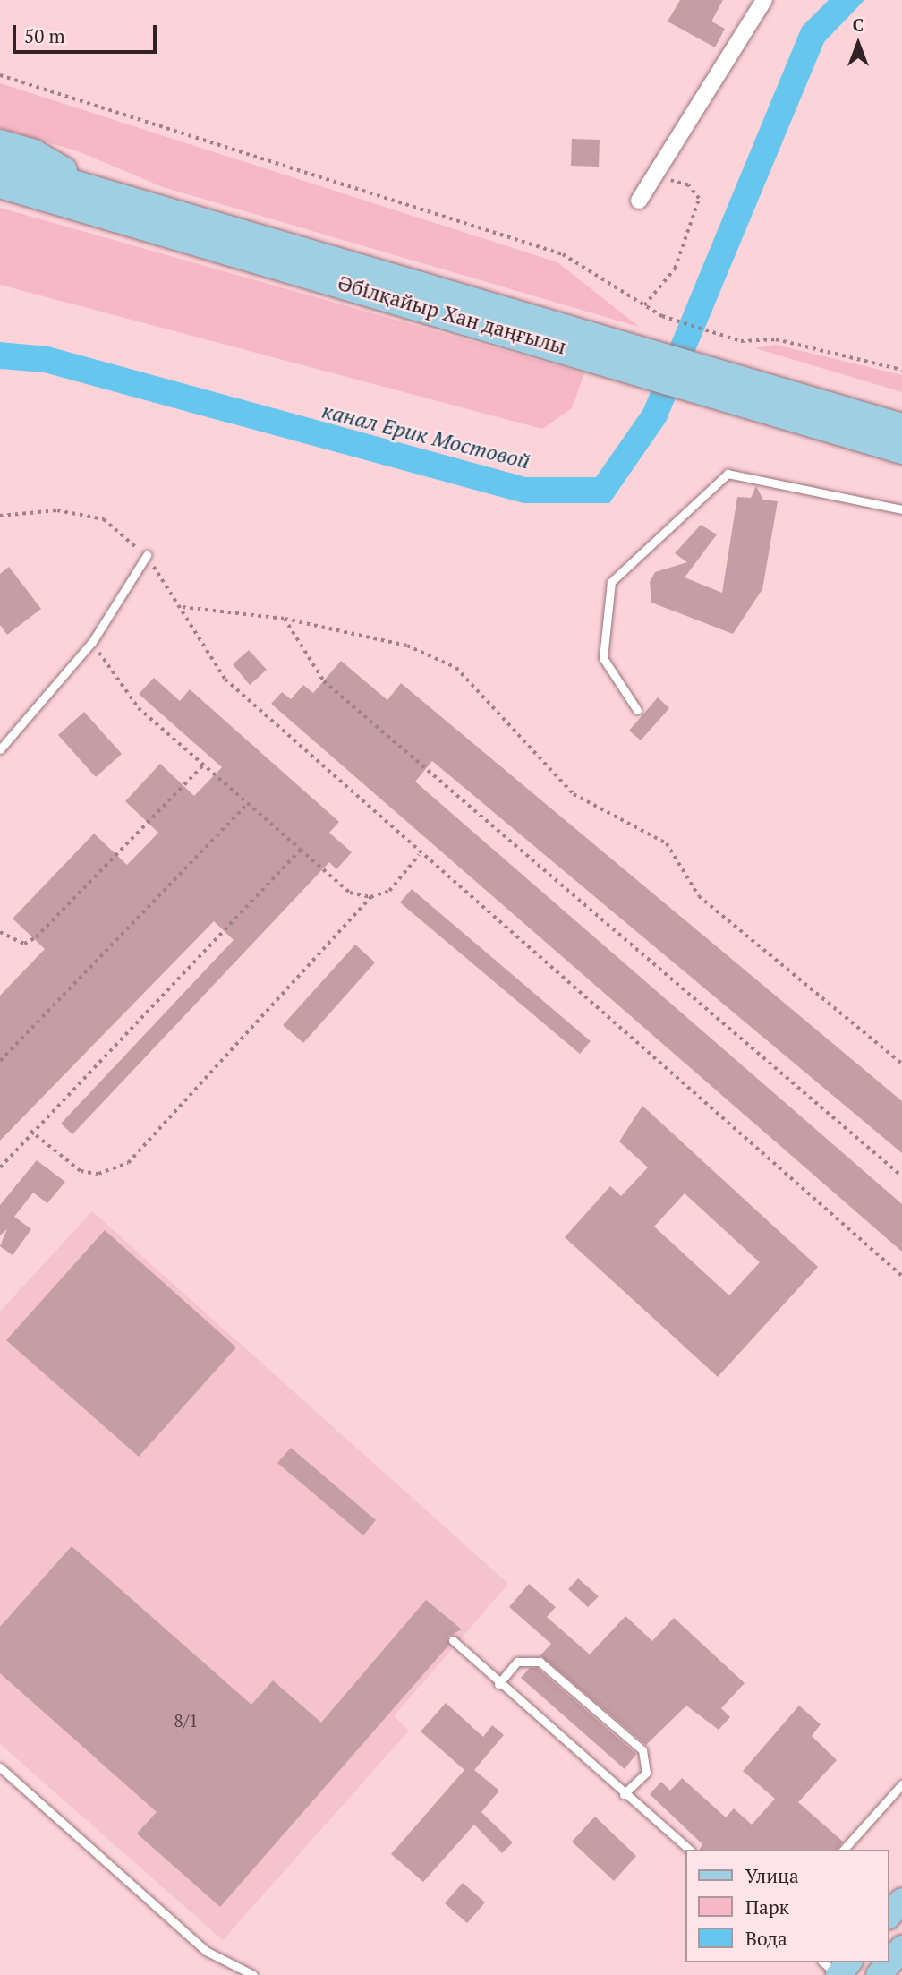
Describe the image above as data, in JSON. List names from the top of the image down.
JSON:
{
  "streets": {
    "main road": ["Әбілқайыр Хан даңғылы"]
  },
  "water": ["канал Ерик Мостовой"],
  "house_numbers": ["8/1"],
  "legend": ["Улица", "Парк", "Вода"],
  "scale_bar": "50 m",
  "north": "top"
}
